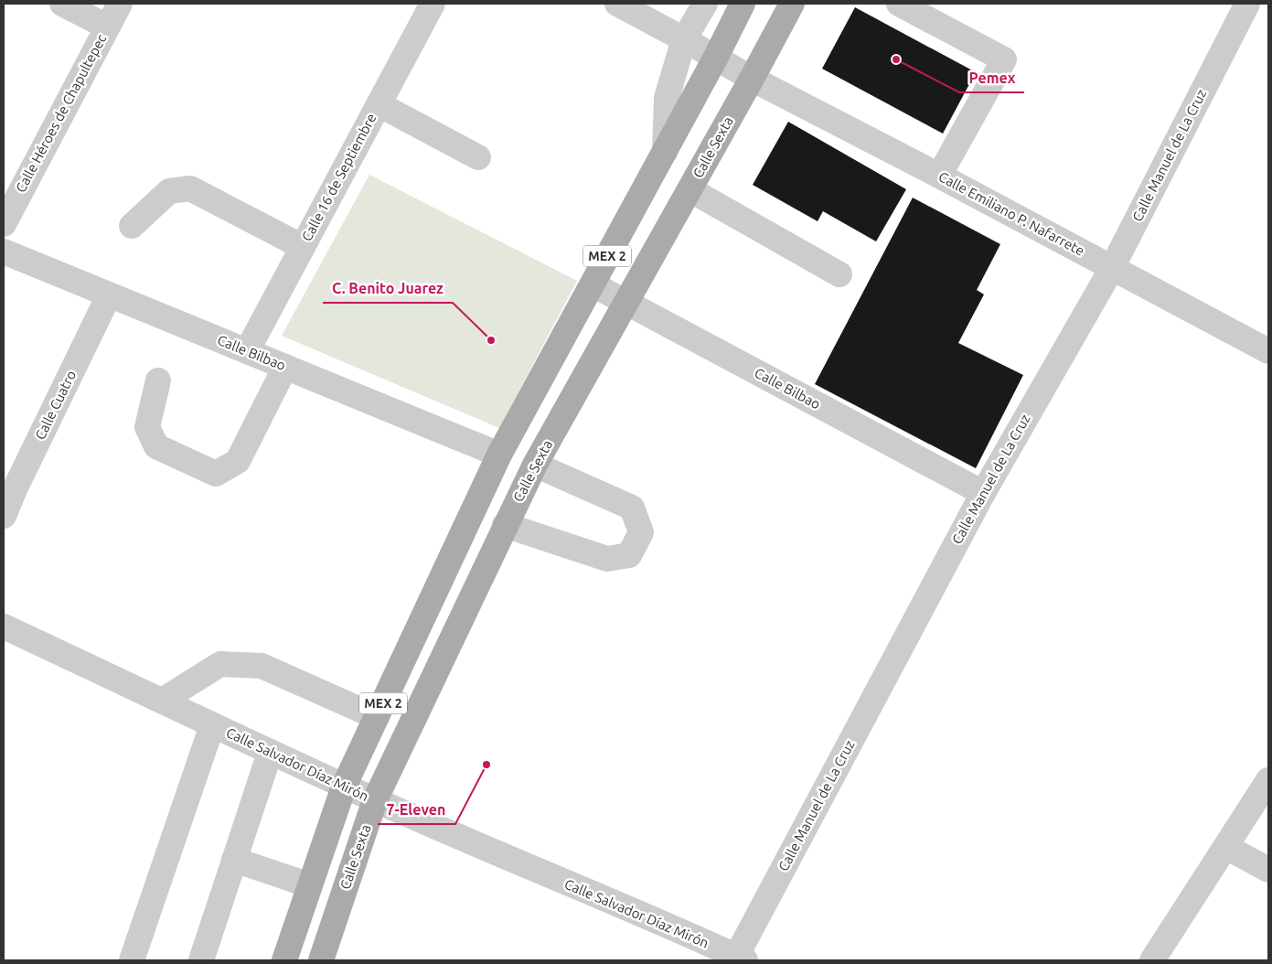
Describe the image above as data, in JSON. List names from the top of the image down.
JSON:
{
  "streets": {
    "main road": ["Calle Sexta", "MEX 2"],
    "street": [
      "Calle Héroes de Chapultepec",
      "Calle Manuel de La Cruz",
      "Calle 16 de Septiembre",
      "Calle Emiliano P. Nafarrete",
      "Calle Bilbao",
      "Calle Cuatro",
      "Calle Salvador Díaz Mirón"
    ]
  },
  "crossings": [
    ["Calle Sexta", "Calle Emiliano P. Nafarrete"],
    ["Calle Sexta", "Calle Bilbao"],
    ["Calle Sexta", "Calle Salvador Díaz Mirón"],
    ["Calle Manuel de La Cruz", "Calle Emiliano P. Nafarrete"],
    ["Calle Manuel de La Cruz", "Calle Bilbao"],
    ["Calle Manuel de La Cruz", "Calle Salvador Díaz Mirón"],
    ["Calle 16 de Septiembre", "Calle Bilbao"],
    ["Calle Emiliano P. Nafarrete", "MEX 2"],
    ["MEX 2", "Calle Bilbao"],
    ["MEX 2", "Calle Salvador Díaz Mirón"],
    ["Calle Bilbao", "Calle Cuatro"]
  ],
  "places": ["Pemex", "C. Benito Juarez", "7-Eleven"]
}
